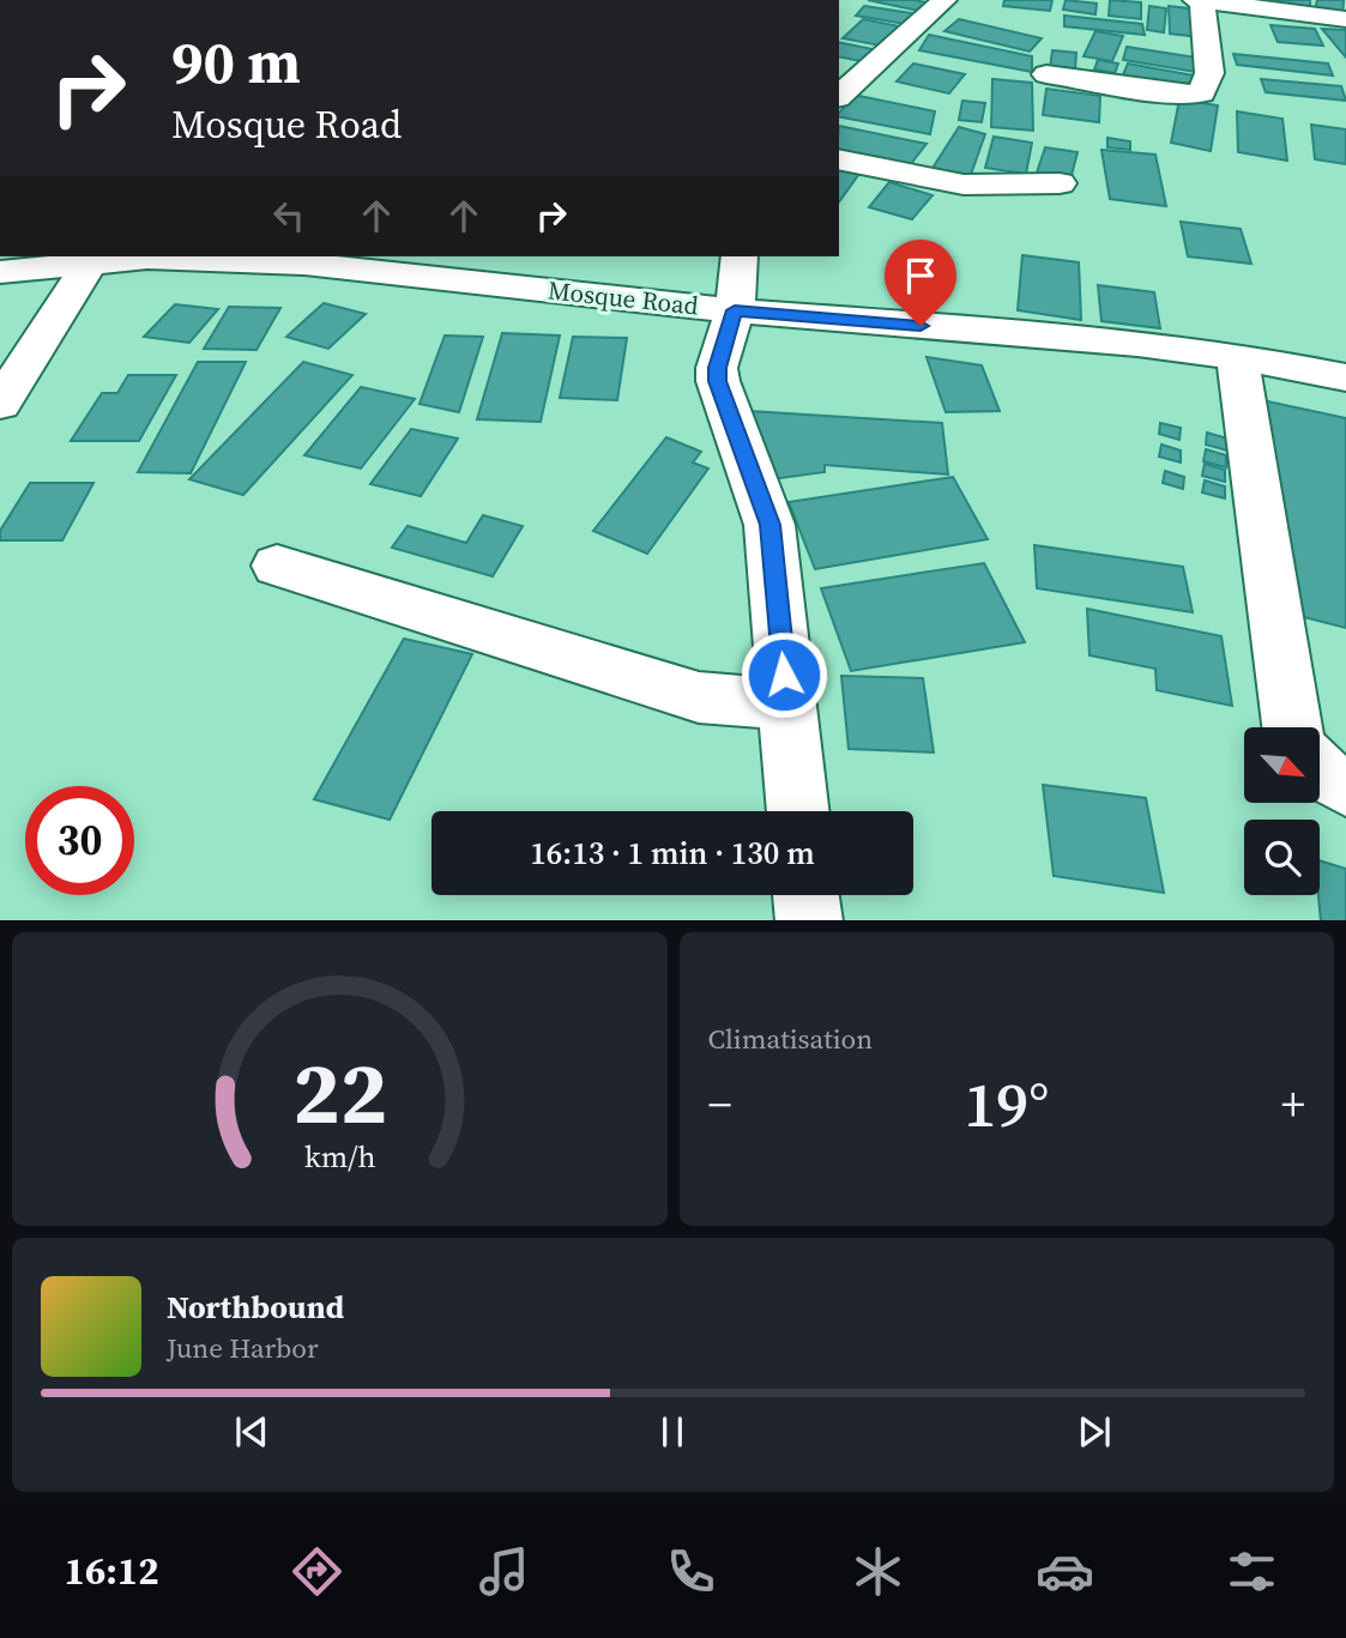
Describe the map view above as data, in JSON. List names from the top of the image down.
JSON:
{
  "streets": {
    "street": ["Mosque Road"]
  },
  "north": "bottom right",
  "page": {
    "turn": ["90 m", "Mosque Road"],
    "limit": "30",
    "trip": "16:13 · 1 min · 130 m",
    "tile": "Climatisation",
    "heat": ["−", "19°", "+"],
    "song": ["Northbound", "June Harbor"],
    "tabs": "16:12",
    "gauge": ["22", "km/h"]
  }
}
